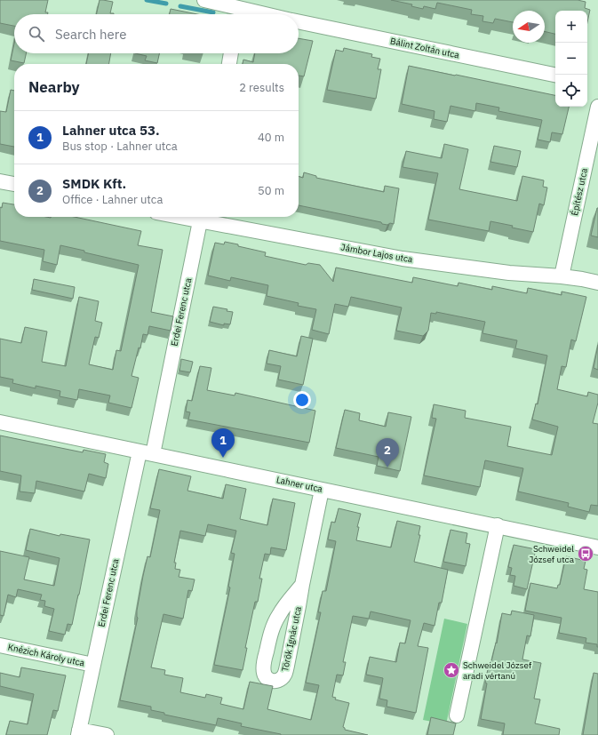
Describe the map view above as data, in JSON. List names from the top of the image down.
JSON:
{
  "streets": {
    "street": [
      "Bálint Zoltán utca",
      "Építész utca",
      "Jámbor Lajos utca",
      "Erdei Ferenc utca",
      "Lahner utca",
      "Török Ignác utca",
      "Knézich Károly utca"
    ]
  },
  "crossings": [
    ["Építész utca", "Jámbor Lajos utca"],
    ["Jámbor Lajos utca", "Erdei Ferenc utca"],
    ["Erdei Ferenc utca", "Lahner utca"],
    ["Erdei Ferenc utca", "Knézich Károly utca"],
    ["Lahner utca", "Török Ignác utca"]
  ],
  "places": {
    "bus stop": ["Schweidel József utca"],
    "place": ["Schweidel József aradi vértanú"]
  },
  "north": "left",
  "page": {
    "map_buttons": ["+", "−"],
    "search": "Search here",
    "heading": ["Nearby", "2 results"],
    "list": [
      {
        "mark": "1",
        "name": "Lahner utca 53.",
        "note": "Bus stop · Lahner utca",
        "value": "40 m"
      },
      {
        "mark": "2",
        "name": "SMDK Kft.",
        "note": "Office · Lahner utca",
        "value": "50 m"
      }
    ],
    "pins": ["1", "2"]
  }
}
